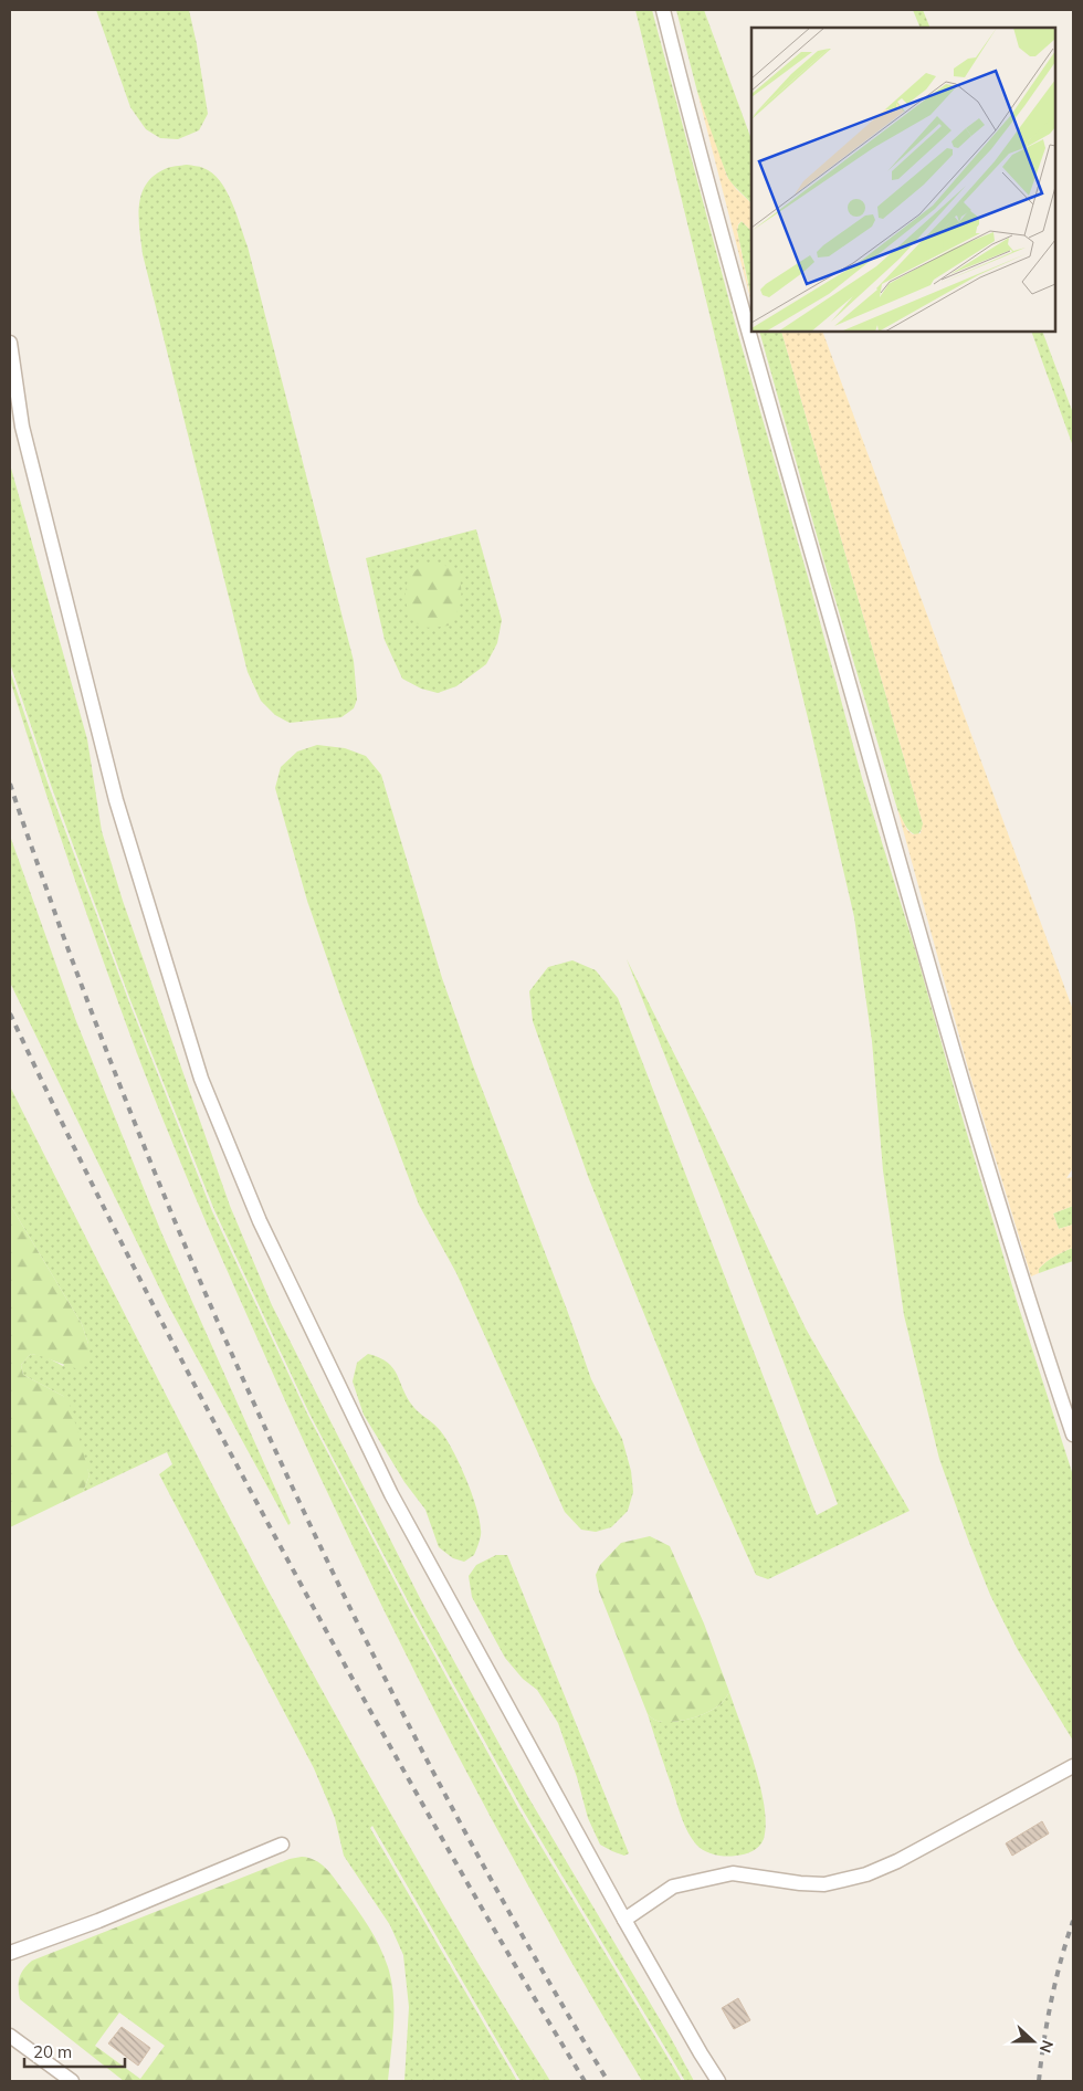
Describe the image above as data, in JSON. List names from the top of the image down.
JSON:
{
  "scale_bar": "20 m",
  "north": "right"
}
